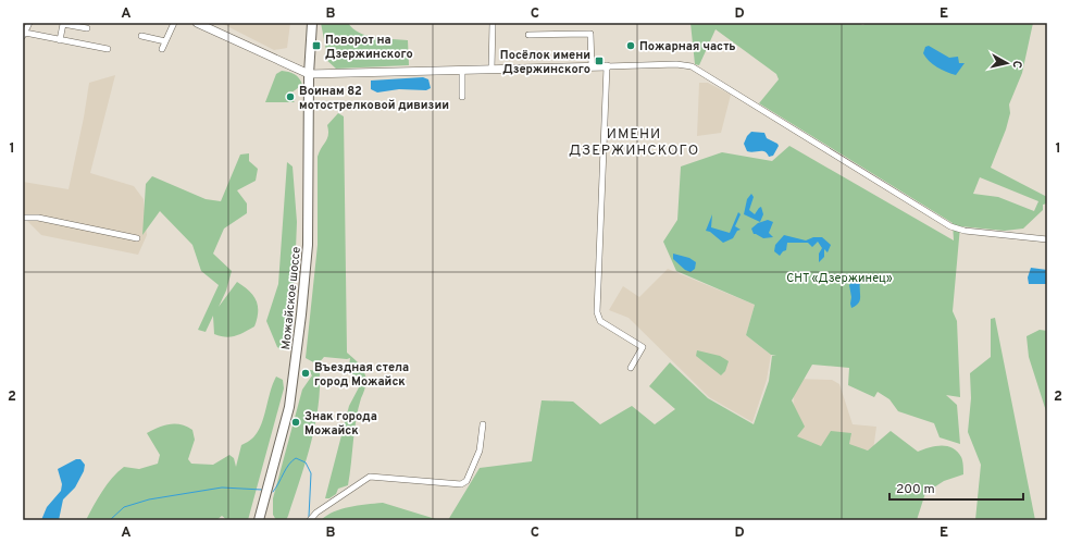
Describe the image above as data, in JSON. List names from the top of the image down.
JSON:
{
  "streets": {
    "main road": ["Можайское шоссе"]
  },
  "districts": ["ИМЕНИ ДЗЕРЖИНСКОГО"],
  "parks": ["СНТ «Дзержинец»"],
  "places": {
    "transit": ["Поворот на Дзержинского", "Посёлок имени Дзержинского"],
    "other": [
      "Пожарная часть",
      "Воинам 82 мотострелковой дивизии",
      "Въездная стела город Можайск",
      "Знак города Можайск"
    ]
  },
  "scale_bar": "200 m",
  "north": "right",
  "grid": {
    "columns": [
      "A",
      "B",
      "C",
      "D",
      "E"
    ],
    "rows": ["1", "2"]
  }
}
